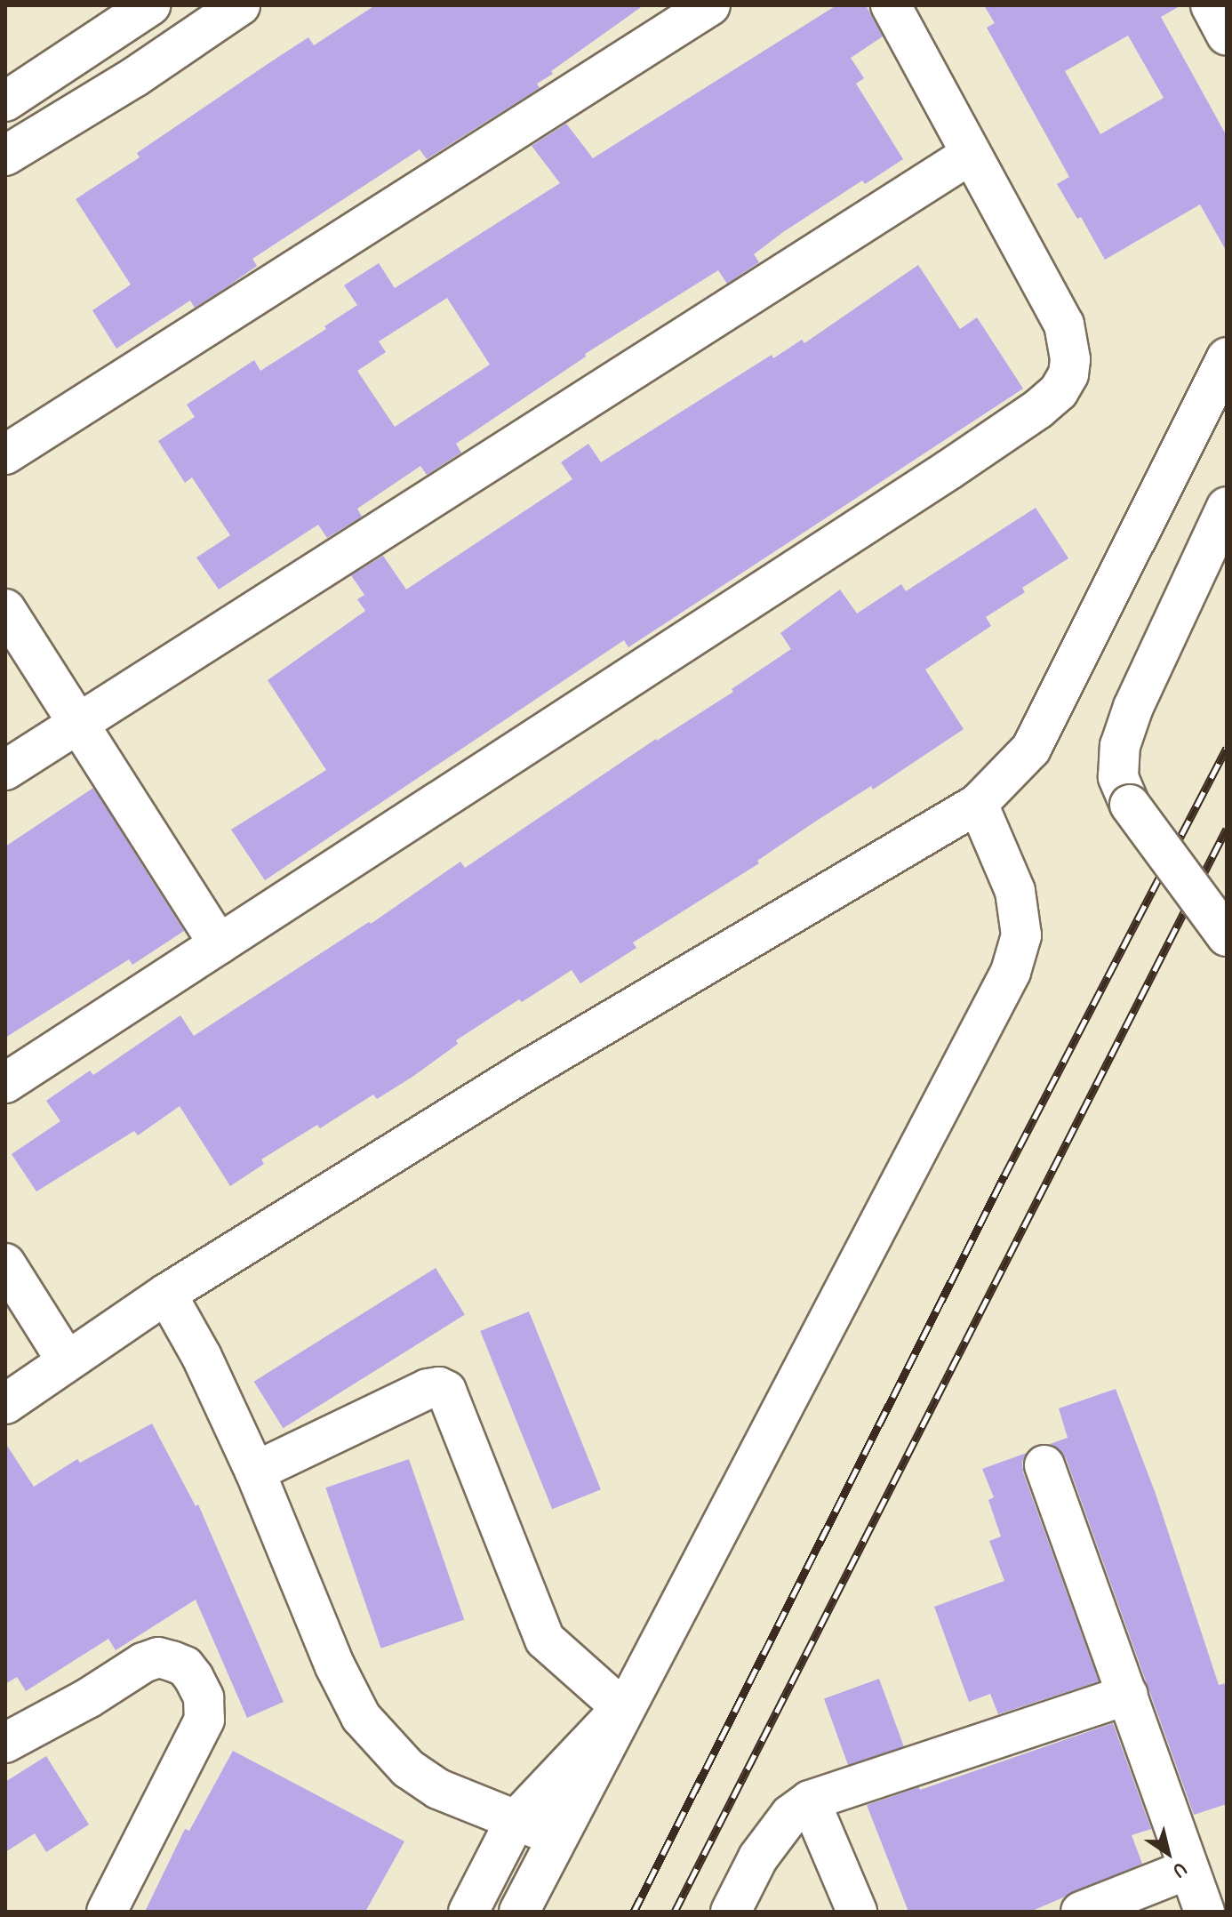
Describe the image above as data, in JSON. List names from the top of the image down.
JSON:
{
  "north": "bottom right"
}
